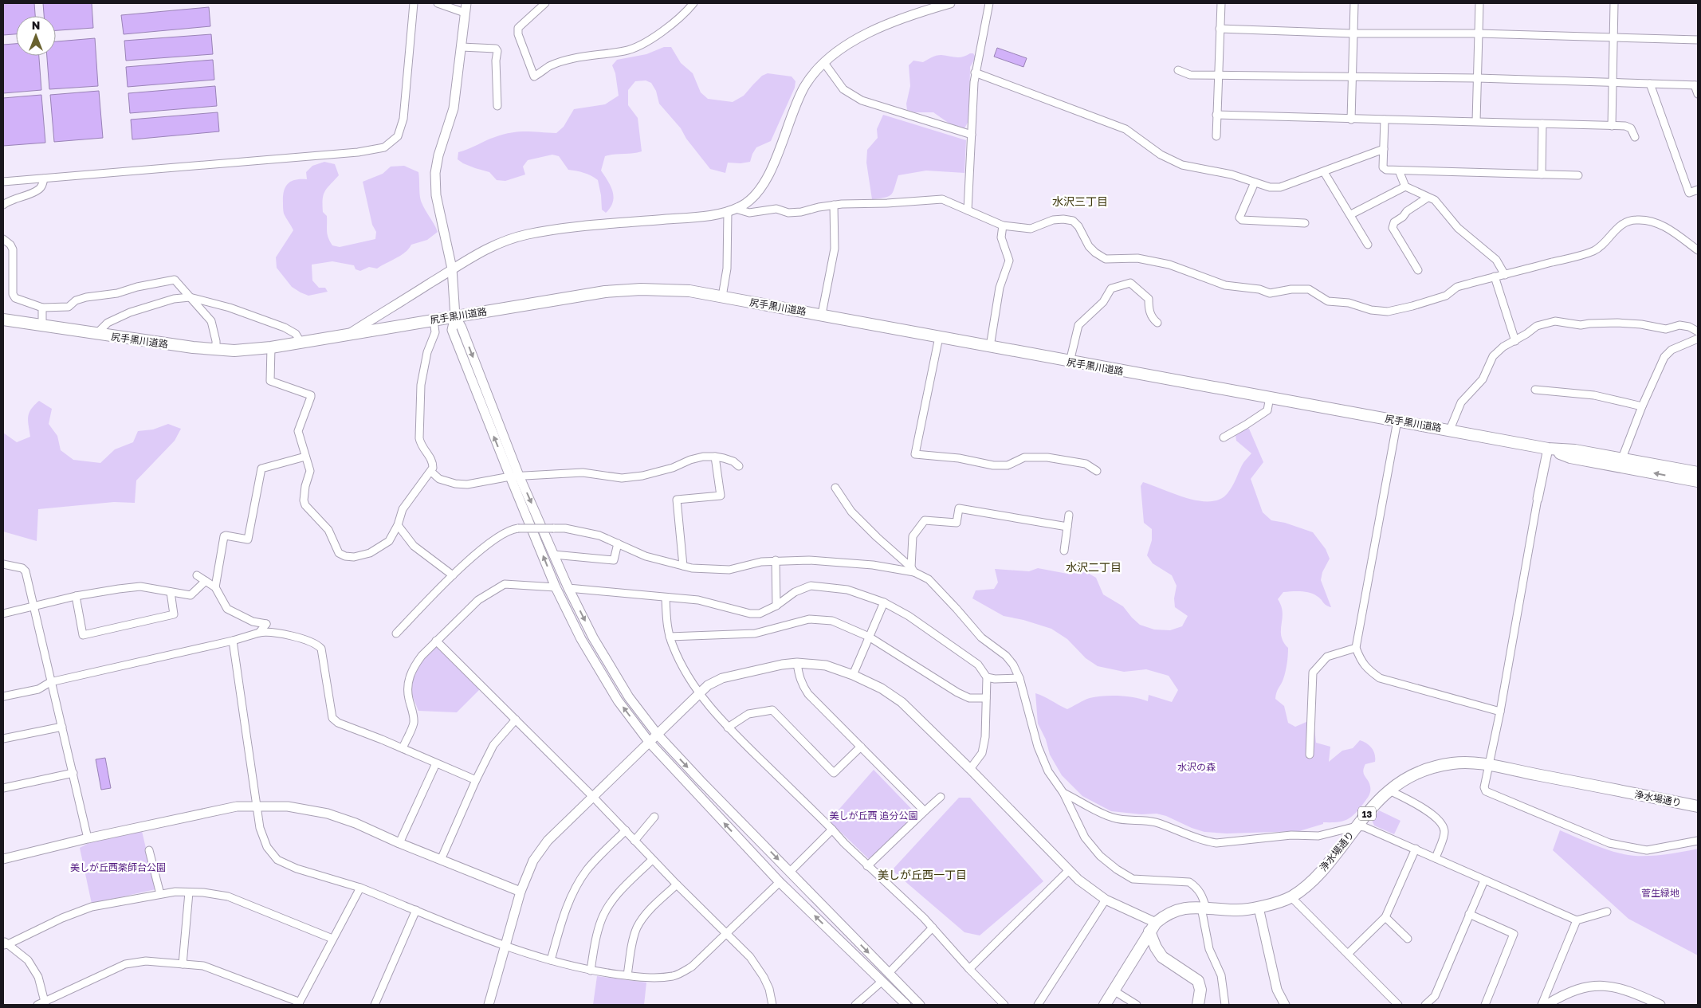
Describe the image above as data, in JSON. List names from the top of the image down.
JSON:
{
  "streets": {
    "main road": ["尻手黒川道路", "浄水場通り", "13"]
  },
  "districts": ["水沢三丁目", "水沢二丁目", "美しが丘西一丁目"],
  "parks": [
    "水沢の森",
    "美しが丘西 追分公園",
    "美しが丘西薬師台公園",
    "菅生緑地"
  ],
  "north": "top"
}
